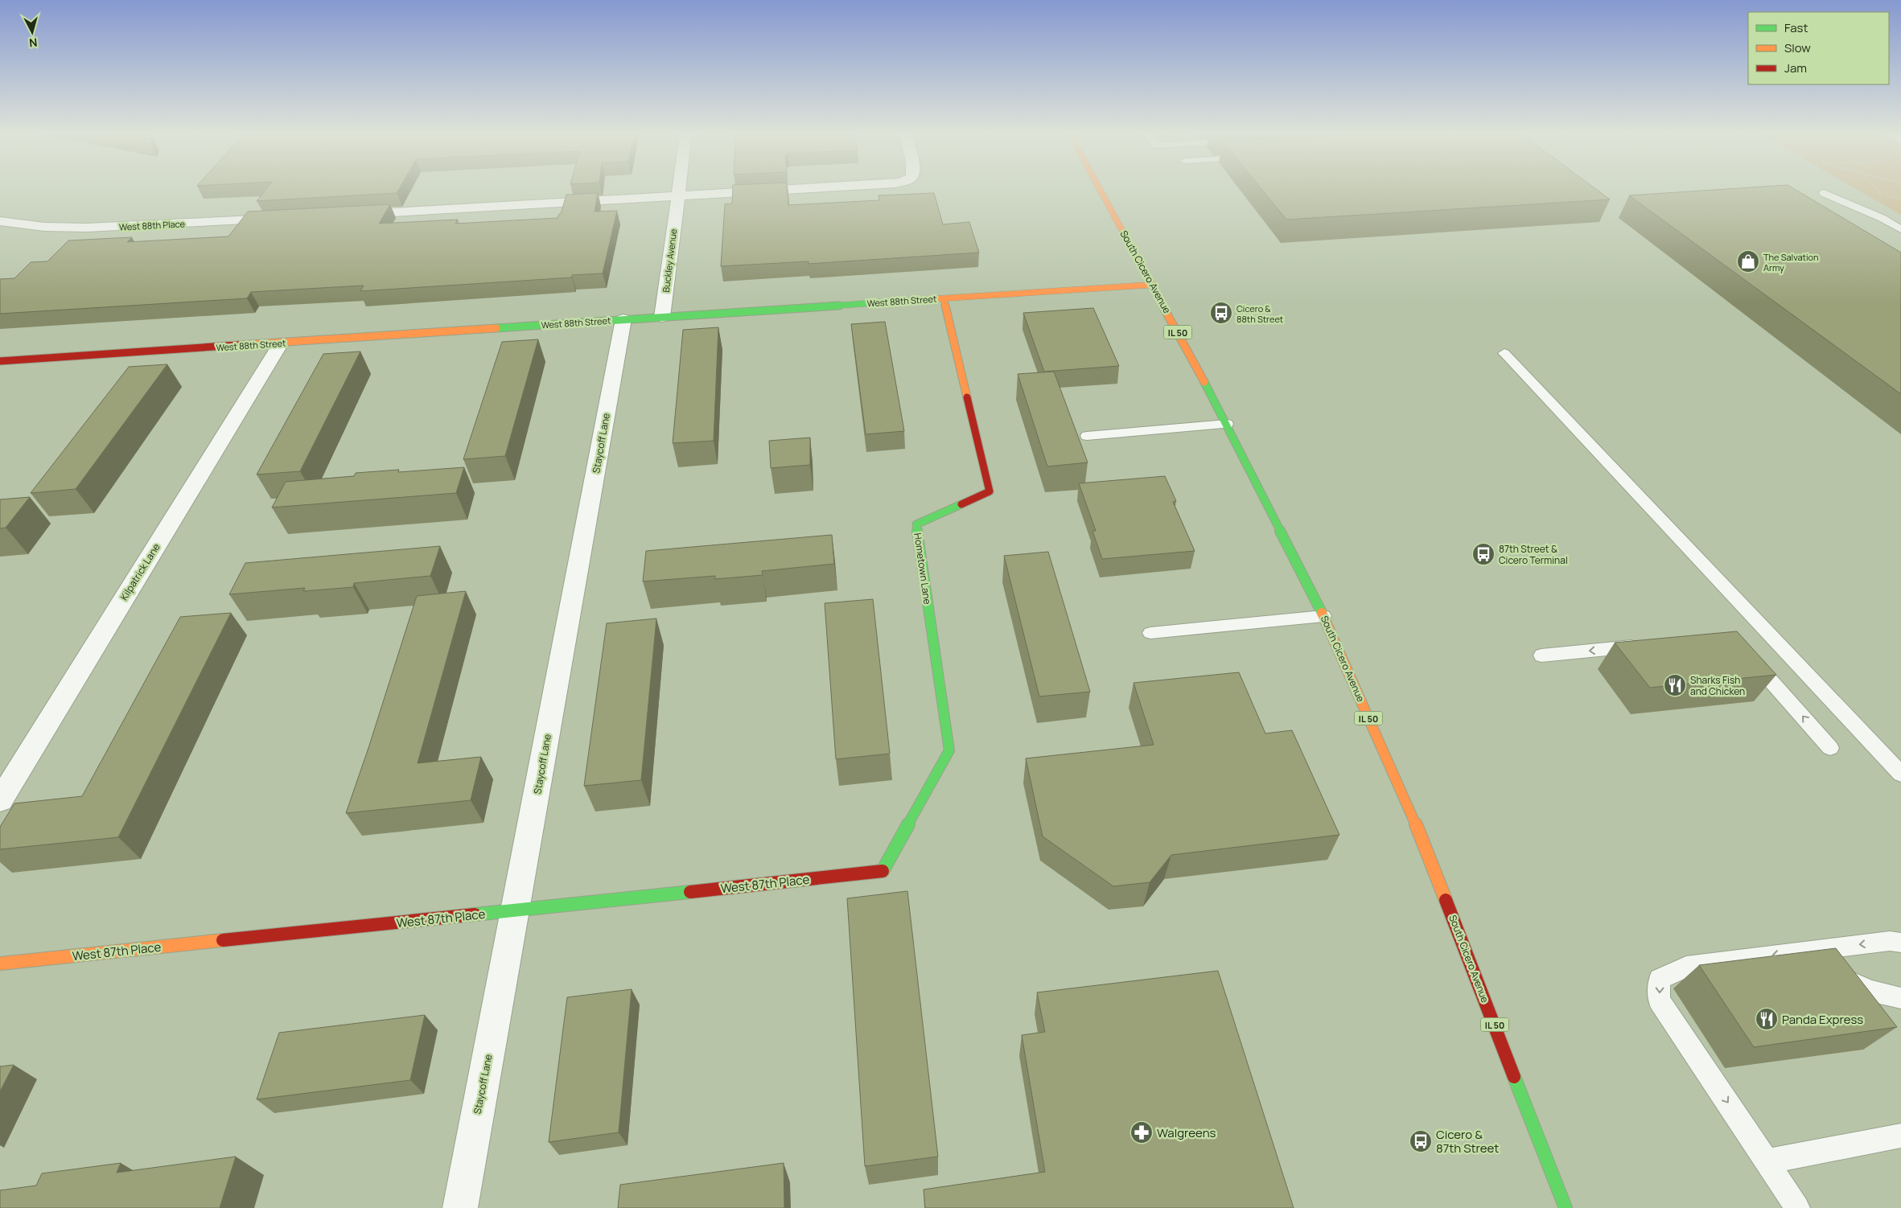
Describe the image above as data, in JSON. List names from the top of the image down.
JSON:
{
  "streets": {
    "street": [
      "West 88th Place",
      "Buckley Avenue",
      "South Cicero Avenue",
      "West 88th Street",
      "IL 50",
      "Staycoff Lane",
      "Hometown Lane",
      "Kilpatrick Lane",
      "West 87th Place"
    ]
  },
  "crossings": [
    ["Buckley Avenue", "West 88th Street"],
    ["South Cicero Avenue", "West 88th Street"],
    ["West 88th Street", "Staycoff Lane"],
    ["West 88th Street", "Hometown Lane"],
    ["West 88th Street", "Kilpatrick Lane"],
    ["Staycoff Lane", "West 87th Place"],
    ["Hometown Lane", "West 87th Place"]
  ],
  "places": {
    "shop": ["The Salvation Army"],
    "bus stop": ["Cicero & 88th Street", "87th Street & Cicero Terminal", "Cicero & 87th Street"],
    "restaurant": ["Sharks Fish and Chicken", "Panda Express"],
    "pharmacy": ["Walgreens"]
  },
  "legend": ["Fast", "Slow", "Jam"],
  "north": "bottom"
}
